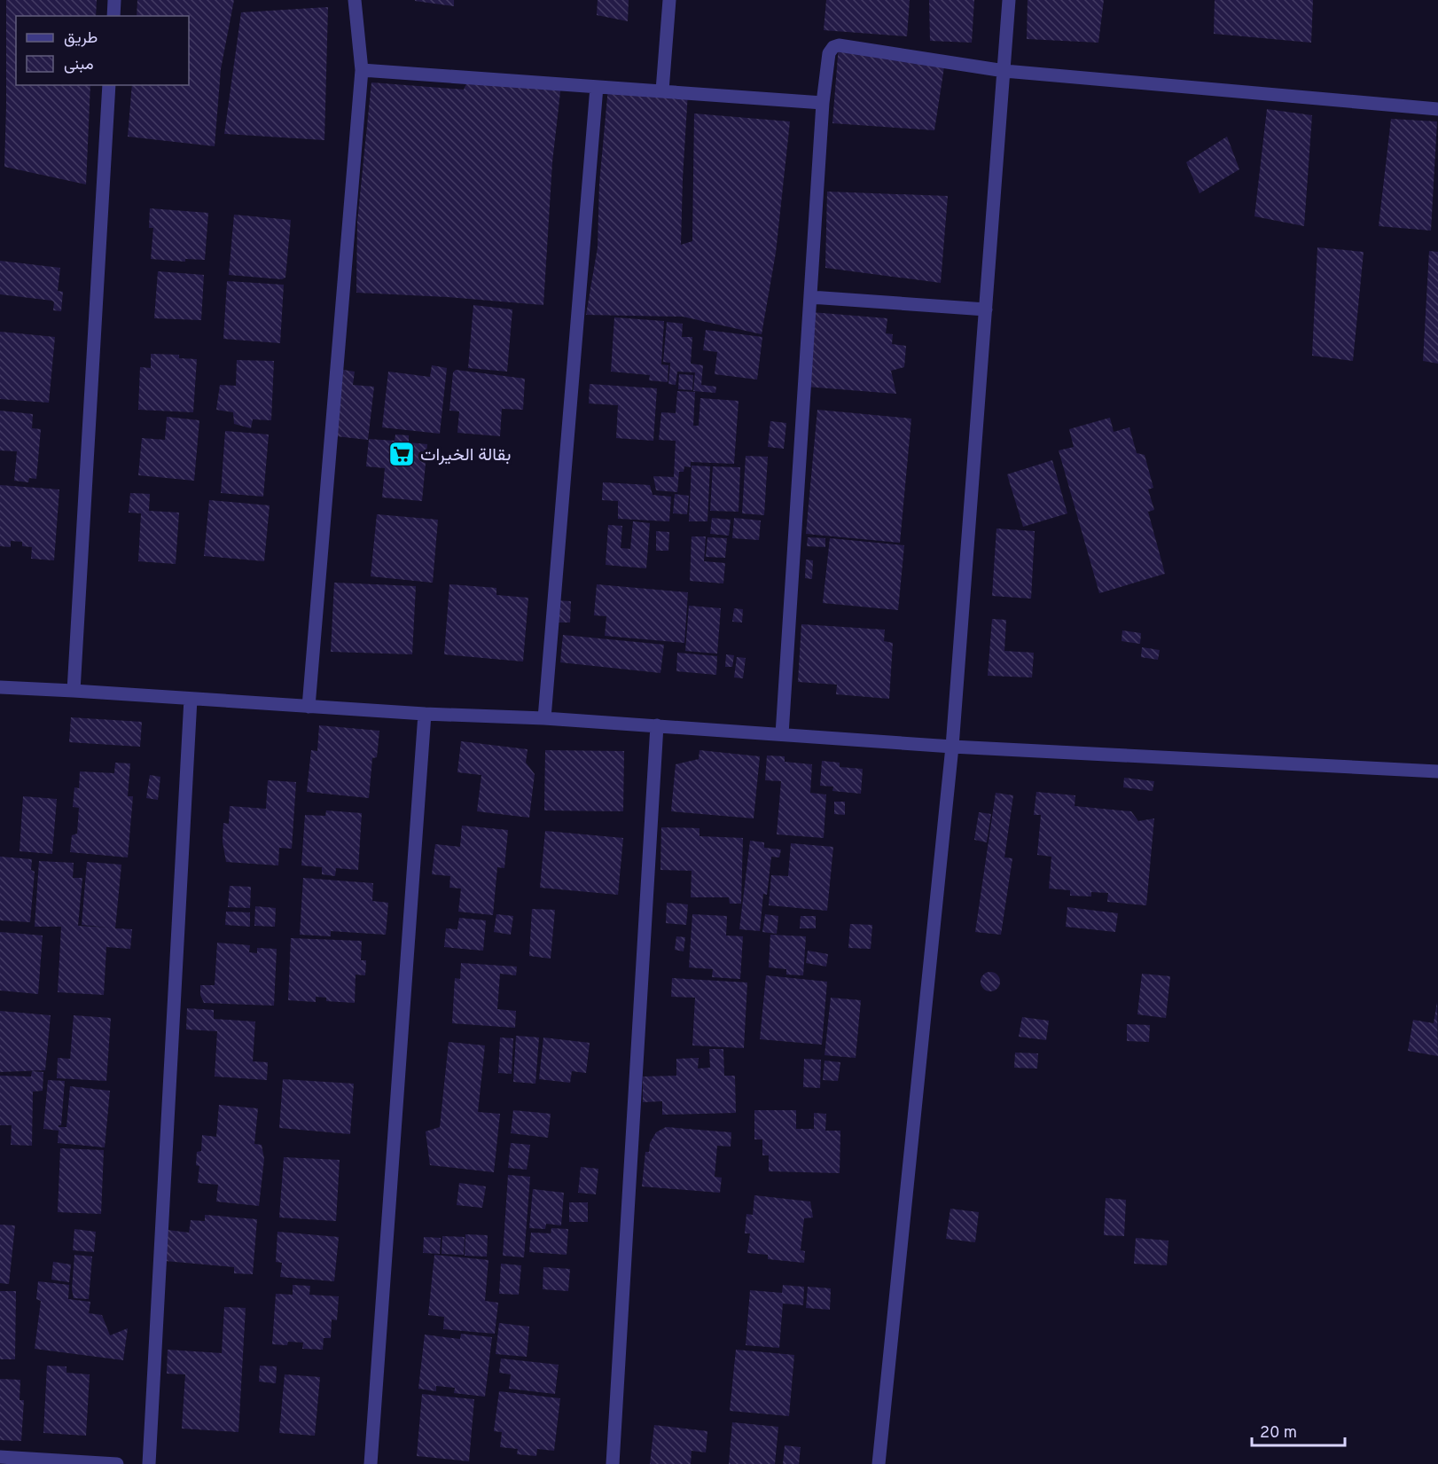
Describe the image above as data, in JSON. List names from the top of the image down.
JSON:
{
  "places": {
    "supermarket": ["بقالة الخيرات"]
  },
  "legend": ["طريق", "مبنى"],
  "scale_bar": "20 m"
}
